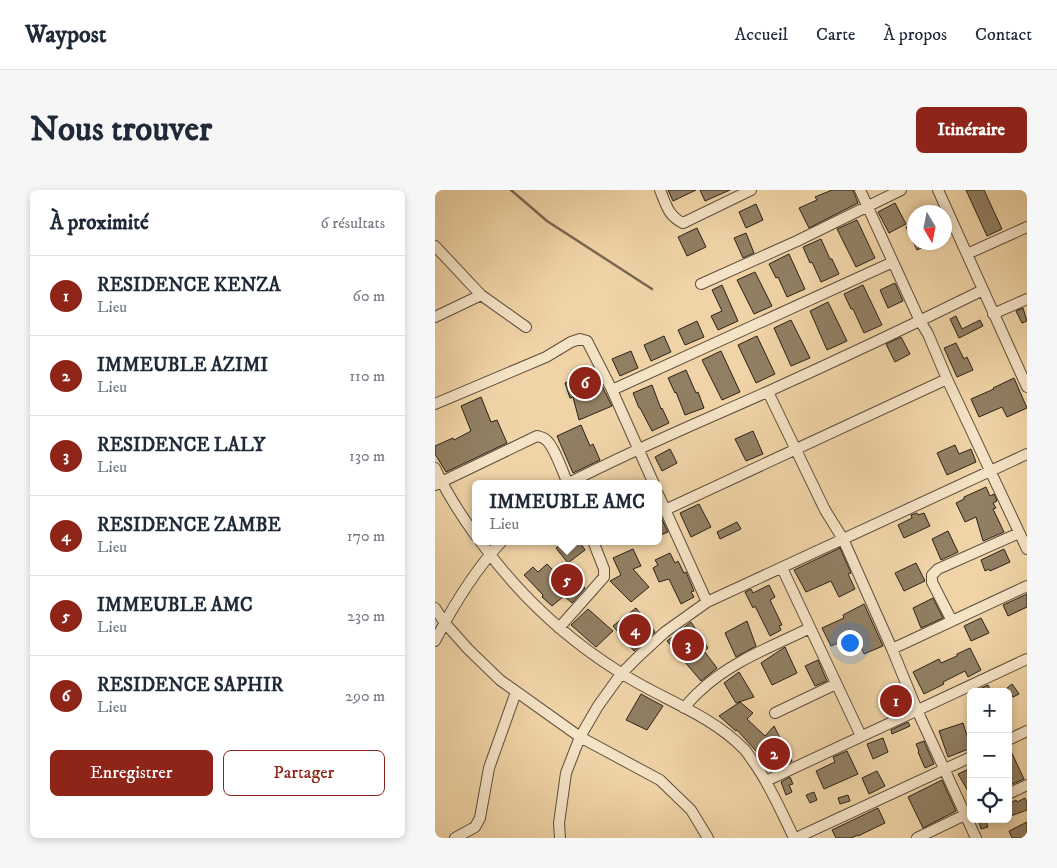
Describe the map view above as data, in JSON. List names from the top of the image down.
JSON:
{
  "north": "bottom",
  "page": {
    "header": "Waypost",
    "nav": [
      "Accueil",
      "Carte",
      "À propos",
      "Contact"
    ],
    "buttons": [
      "Itinéraire",
      ["Enregistrer", "Partager"]
    ],
    "title": "Nous trouver",
    "heading": ["À proximité", "6 résultats"],
    "list": [
      {
        "mark": "1",
        "name": "RESIDENCE KENZA",
        "note": "Lieu",
        "value": "60 m"
      },
      {
        "mark": "2",
        "name": "IMMEUBLE AZIMI",
        "note": "Lieu",
        "value": "110 m"
      },
      {
        "mark": "3",
        "name": "RESIDENCE LALY",
        "note": "Lieu",
        "value": "130 m"
      },
      {
        "mark": "4",
        "name": "RESIDENCE ZAMBE",
        "note": "Lieu",
        "value": "170 m"
      },
      {
        "mark": "5",
        "name": "IMMEUBLE AMC",
        "note": "Lieu",
        "value": "230 m"
      },
      {
        "mark": "6",
        "name": "RESIDENCE SAPHIR",
        "note": "Lieu",
        "value": "290 m"
      }
    ],
    "pins": [
      "6",
      "5",
      "4",
      "3",
      "1",
      "2"
    ],
    "popup": ["IMMEUBLE AMC", "Lieu"],
    "map_buttons": ["+", "−"]
  }
}
